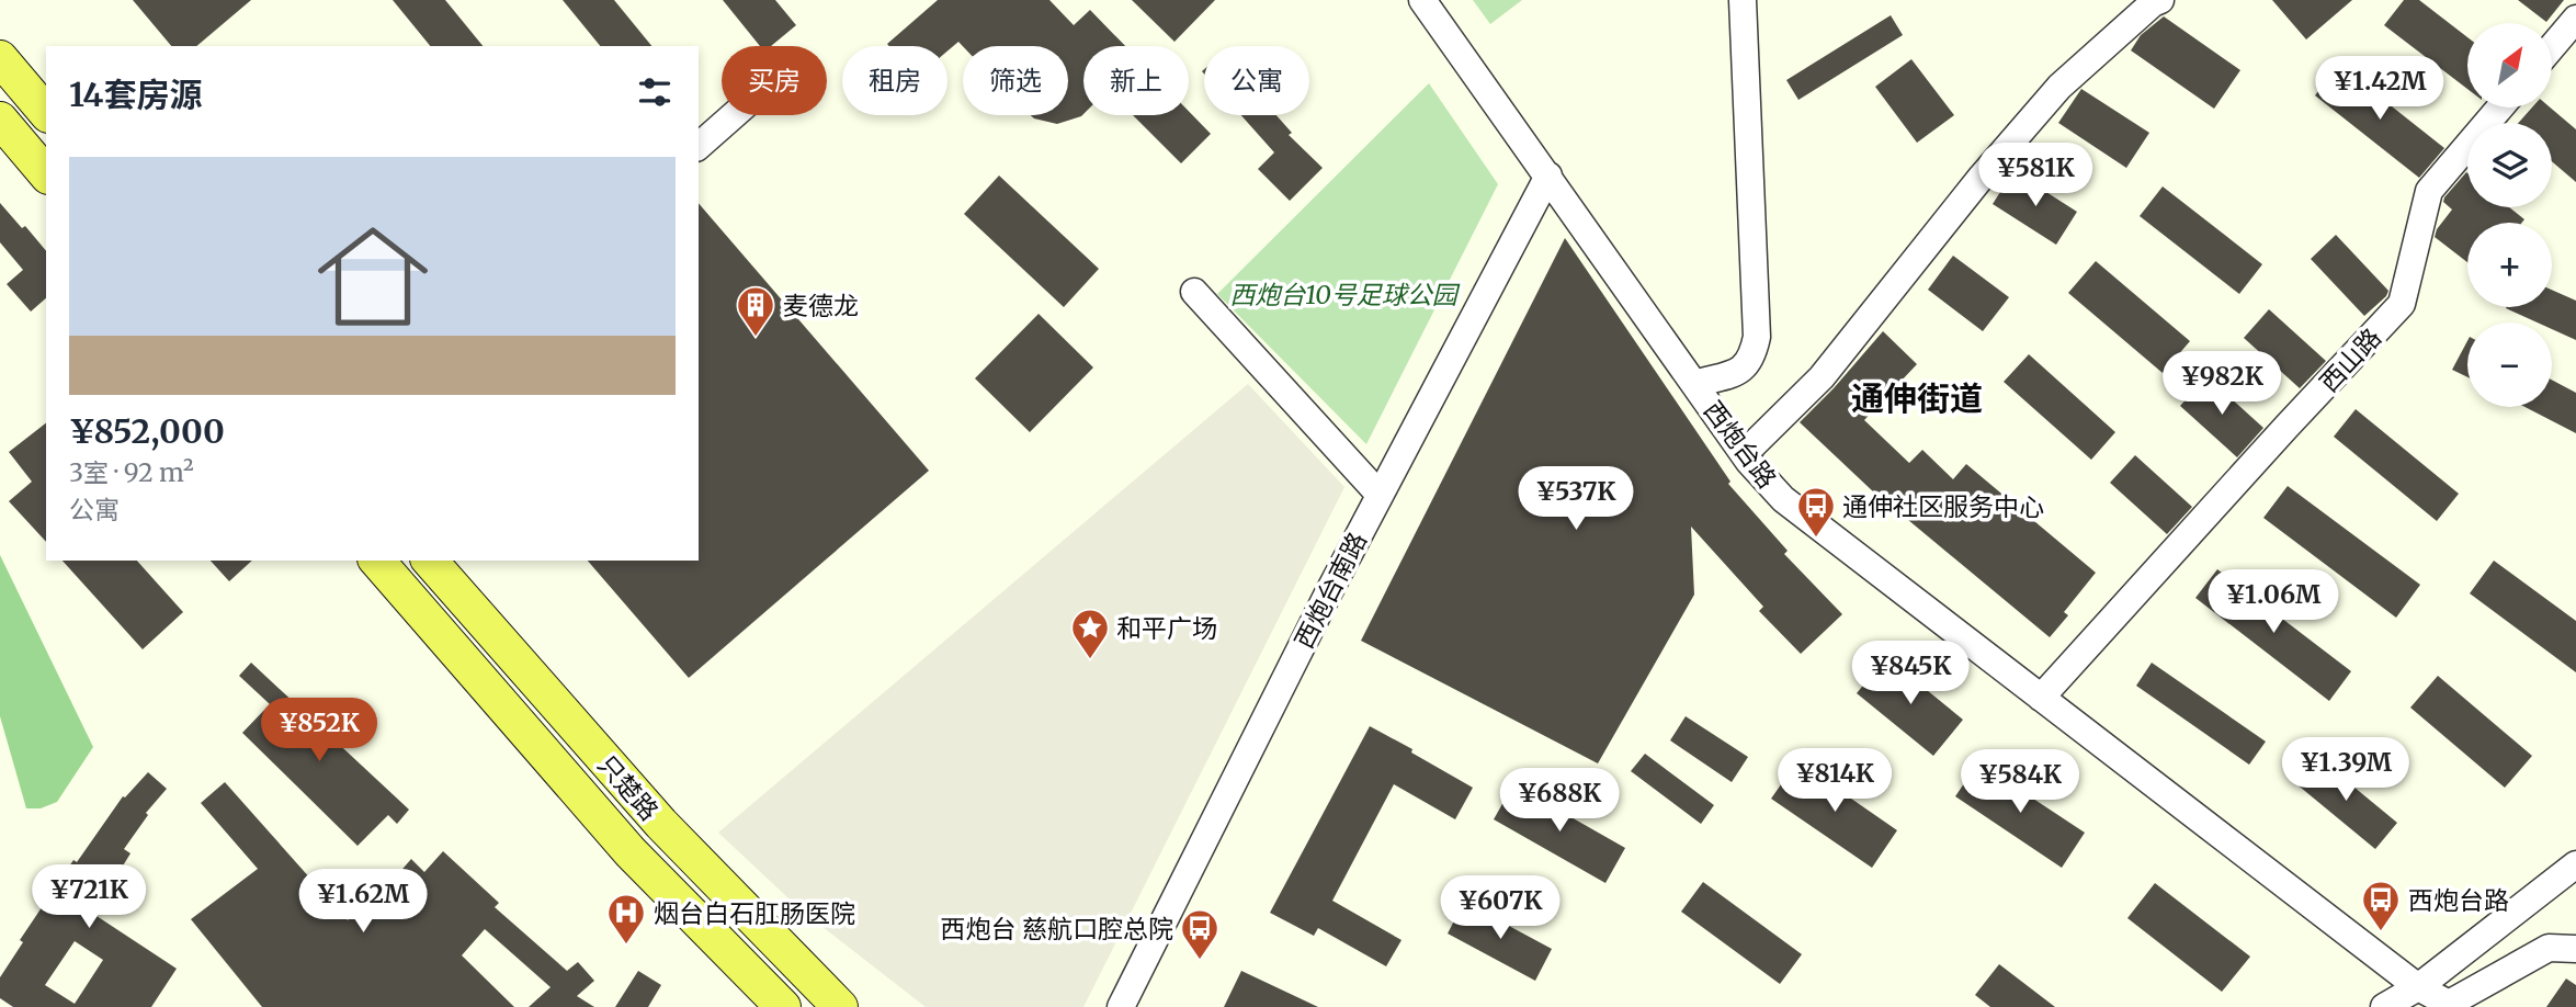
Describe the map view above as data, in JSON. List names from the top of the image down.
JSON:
{
  "streets": {
    "main road": ["只楚路"],
    "street": ["西山路", "西炮台路", "西炮台南路"]
  },
  "crossings": [
    ["西山路", "西炮台路"],
    ["西炮台路", "西炮台南路"]
  ],
  "districts": ["通伸街道"],
  "parks": ["西炮台10号足球公园"],
  "places": {
    "building": ["麦德龙"],
    "bus stop": ["通伸社区服务中心", "西炮台路", "西炮台 慈航口腔总院"],
    "place": ["和平广场"],
    "hospital": ["烟台白石肛肠医院"]
  },
  "north": "top right",
  "page": {
    "map_buttons": ["+", "−"],
    "chip": [
      "买房",
      "租房",
      "筛选",
      "新上",
      "公寓"
    ],
    "heading": "14套房源",
    "price": [
      "¥1.42M",
      "¥581K",
      "¥982K",
      "¥537K",
      "¥1.06M",
      "¥845K",
      "¥852K",
      "¥1.39M",
      "¥814K",
      "¥584K",
      "¥688K",
      "¥721K",
      "¥1.62M",
      "¥607K"
    ],
    "list": [
      {
        "name": "¥852,000",
        "note": "3室 · 92 m² · 公寓"
      }
    ]
  }
}
